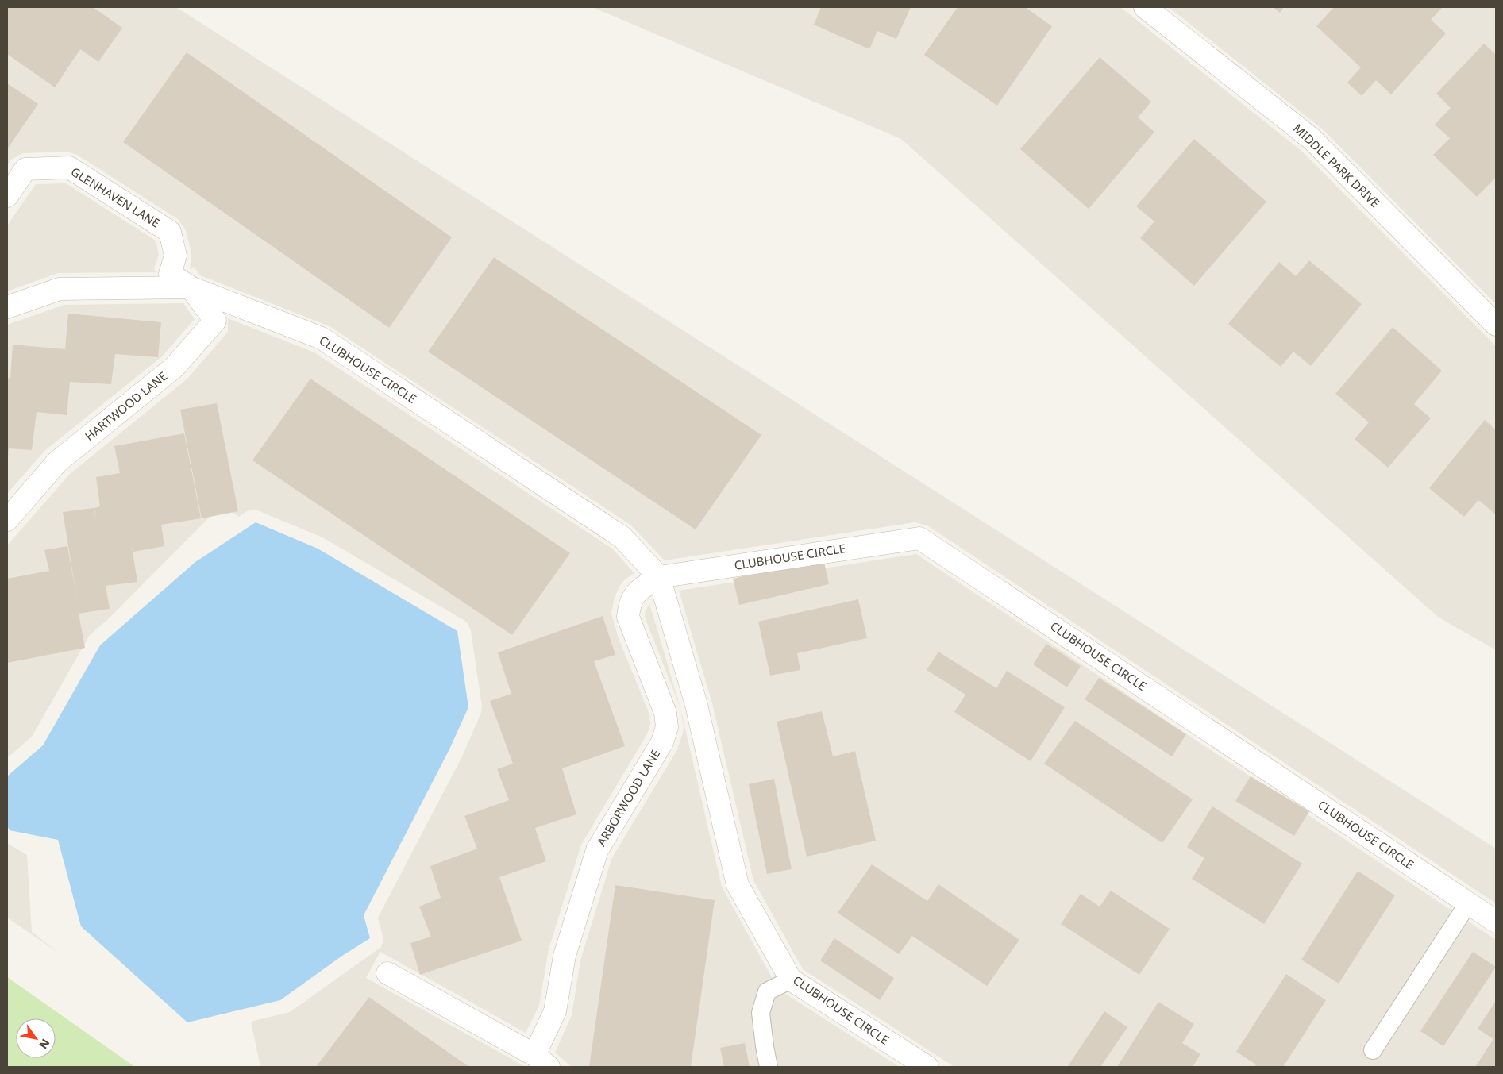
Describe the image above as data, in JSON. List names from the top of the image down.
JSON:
{
  "streets": {
    "street": [
      "MIDDLE PARK DRIVE",
      "GLENHAVEN LANE",
      "CLUBHOUSE CIRCLE",
      "HARTWOOD LANE",
      "ARBORWOOD LANE"
    ]
  },
  "crossings": [
    ["GLENHAVEN LANE", "CLUBHOUSE CIRCLE"],
    ["GLENHAVEN LANE", "HARTWOOD LANE"],
    ["CLUBHOUSE CIRCLE", "HARTWOOD LANE"],
    ["CLUBHOUSE CIRCLE", "ARBORWOOD LANE"]
  ],
  "north": "bottom right"
}
